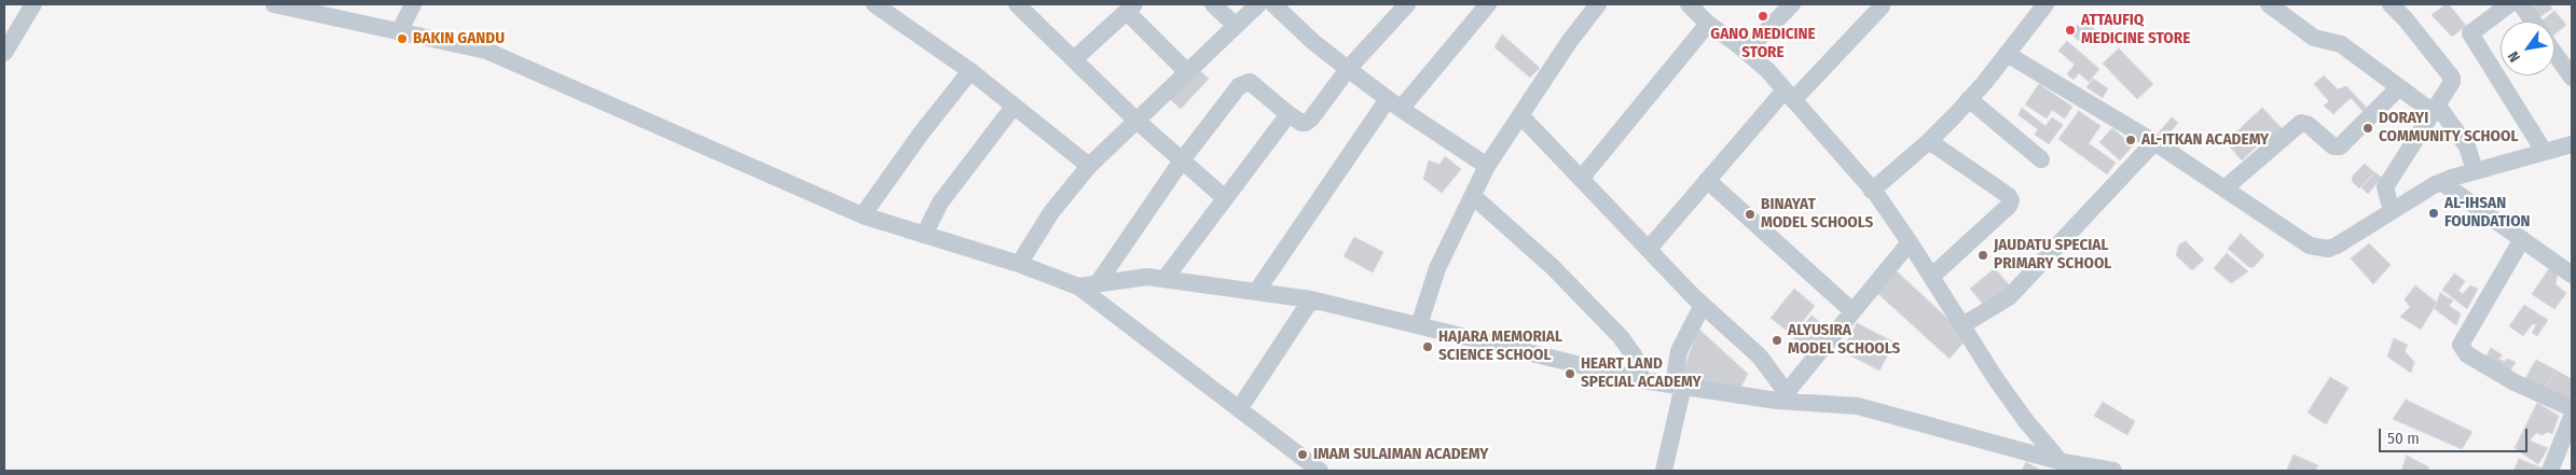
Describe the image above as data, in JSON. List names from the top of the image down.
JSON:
{
  "places": [
    "GANO MEDICINE STORE",
    "ATTAUFIQ MEDICINE STORE",
    "BAKIN GANDU",
    "DORAYI COMMUNITY SCHOOL",
    "AL-ITKAN ACADEMY",
    "AL-IHSAN FOUNDATION",
    "BINAYAT MODEL SCHOOLS",
    "JAUDATU SPECIAL PRIMARY SCHOOL",
    "ALYUSIRA MODEL SCHOOLS",
    "HAJARA MEMORIAL SCIENCE SCHOOL",
    "HEART LAND SPECIAL ACADEMY",
    "IMAM SULAIMAN ACADEMY"
  ],
  "scale_bar": "50 m",
  "north": "bottom left"
}
